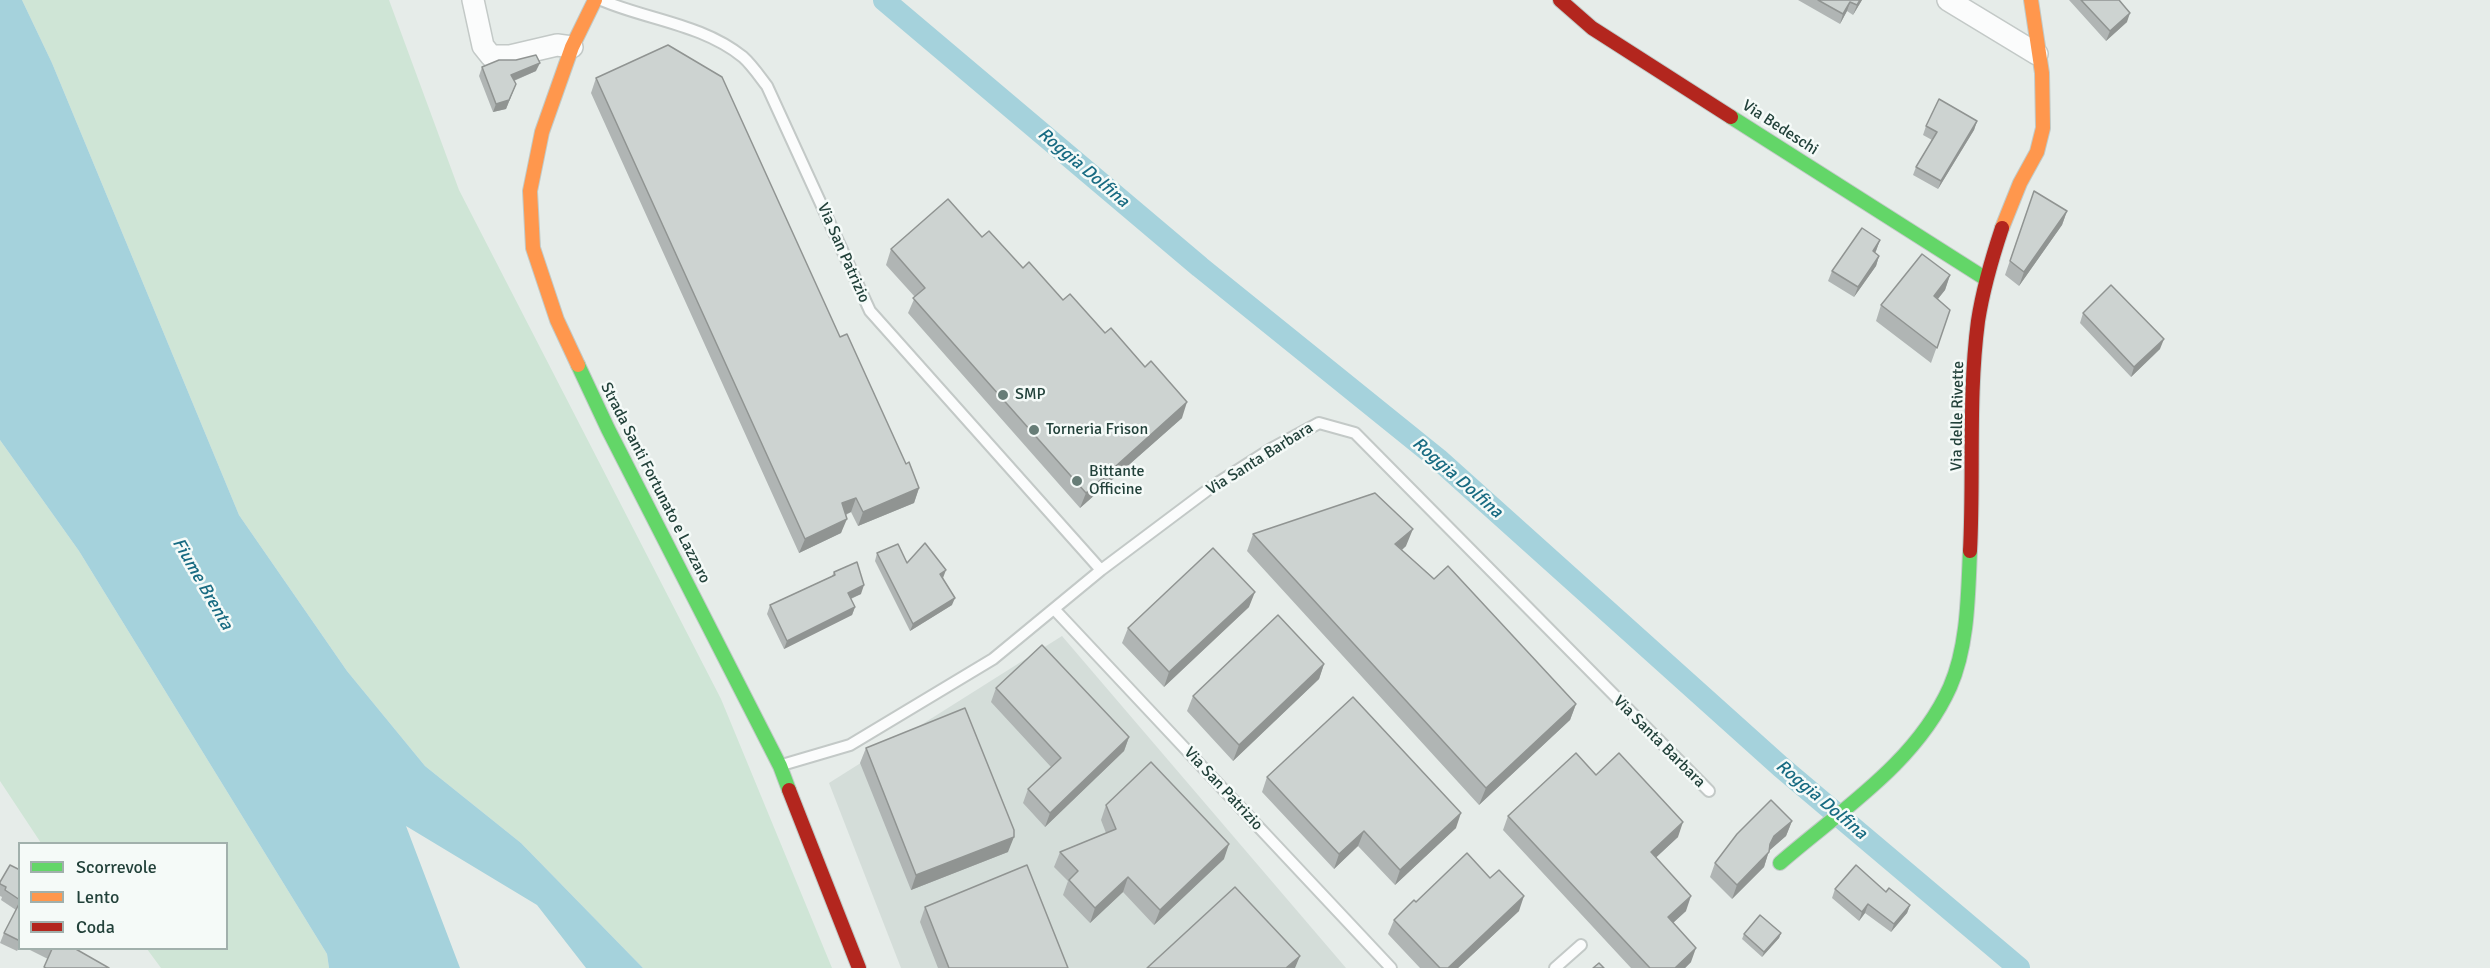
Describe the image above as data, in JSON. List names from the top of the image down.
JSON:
{
  "streets": {
    "street": ["Via Bedeschi", "Via delle Rivette", "Strada Santi Fortunato e Lazzaro"],
    "lane": ["Via San Patrizio", "Via Santa Barbara"]
  },
  "crossings": [
    ["Via Bedeschi", "Via delle Rivette"],
    ["Via San Patrizio", "Via Santa Barbara"],
    ["Via Santa Barbara", "Strada Santi Fortunato e Lazzaro"]
  ],
  "water": ["Roggia Dolfina", "Fiume Brenta"],
  "places": ["SMP", "Torneria Frison", "Bittante Officine"],
  "legend": ["Scorrevole", "Lento", "Coda"]
}
